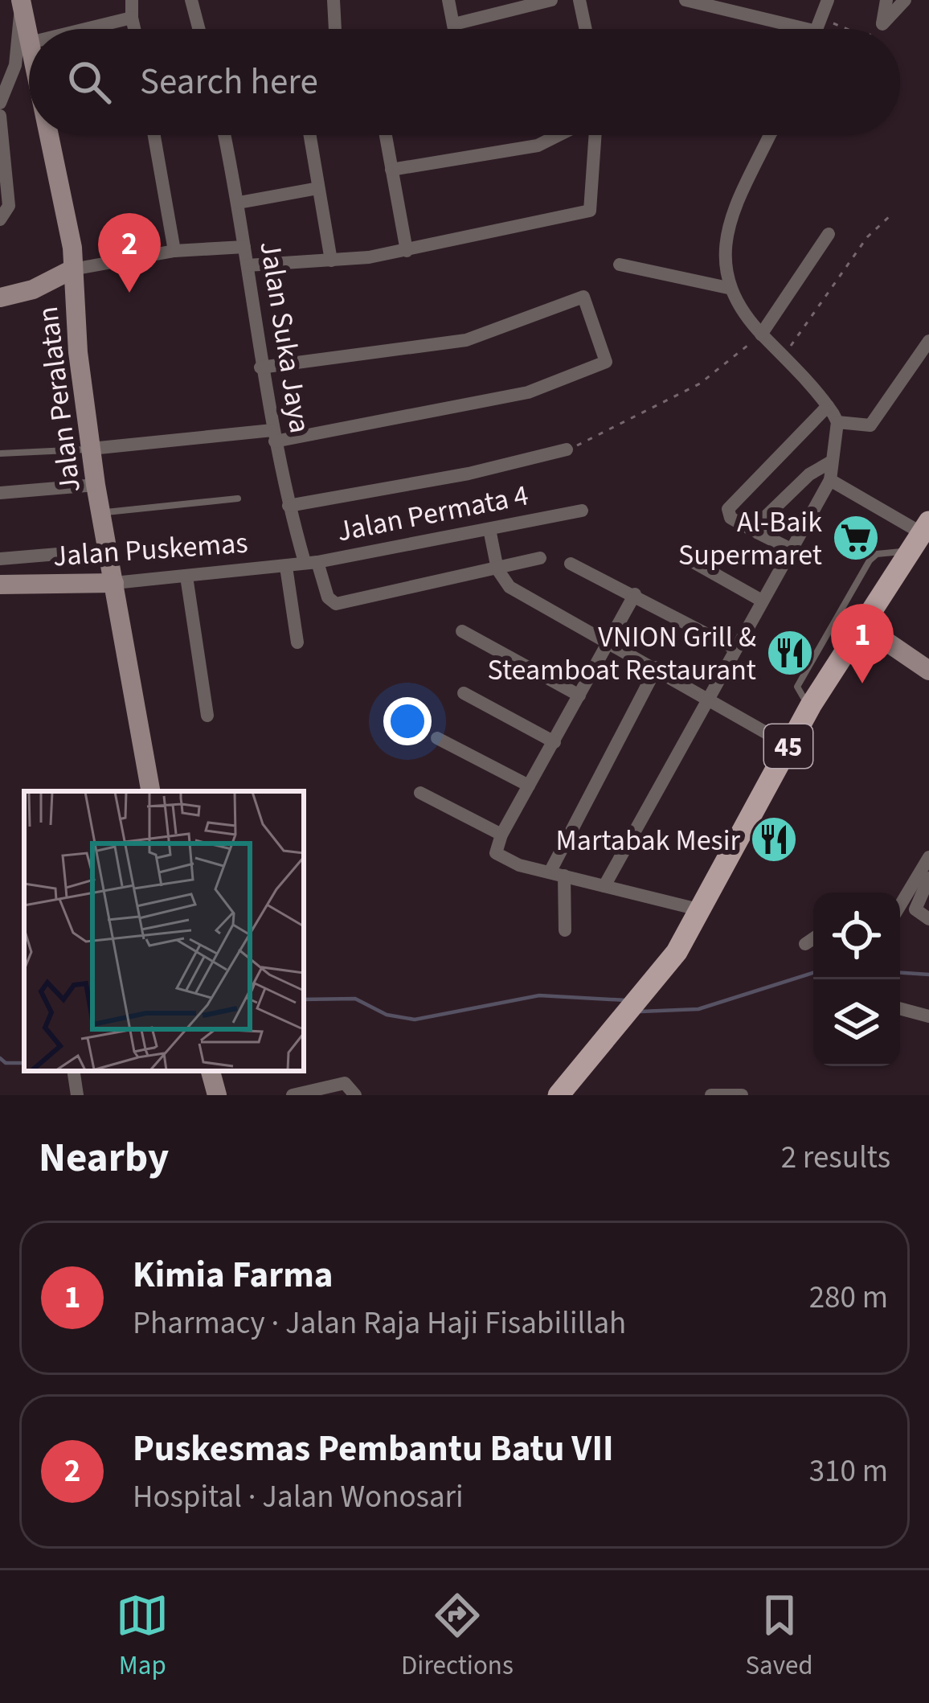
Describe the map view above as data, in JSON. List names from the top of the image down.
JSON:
{
  "streets": {
    "main road": ["45"],
    "street": [
      "Jalan Suka Jaya",
      "Jalan Peralatan",
      "Jalan Permata 4",
      "Jalan Puskemas"
    ]
  },
  "crossings": [
    ["Jalan Suka Jaya", "Jalan Permata 4"],
    ["Jalan Suka Jaya", "Jalan Puskemas"],
    ["Jalan Peralatan", "Jalan Puskemas"],
    ["Jalan Permata 4", "Jalan Puskemas"]
  ],
  "places": {
    "supermarket": ["Al-Baik Supermaret"],
    "restaurant": ["VNION Grill & Steamboat Restaurant", "Martabak Mesir"]
  },
  "page": {
    "search": "Search here",
    "pins": ["2", "1"],
    "heading": ["Nearby", "2 results"],
    "list": [
      {
        "mark": "1",
        "name": "Kimia Farma",
        "note": "Pharmacy · Jalan Raja Haji Fisabilillah",
        "value": "280 m"
      },
      {
        "mark": "2",
        "name": "Puskesmas Pembantu Batu VII",
        "note": "Hospital · Jalan Wonosari",
        "value": "310 m"
      }
    ],
    "nav": ["Map", "Directions", "Saved"]
  }
}
